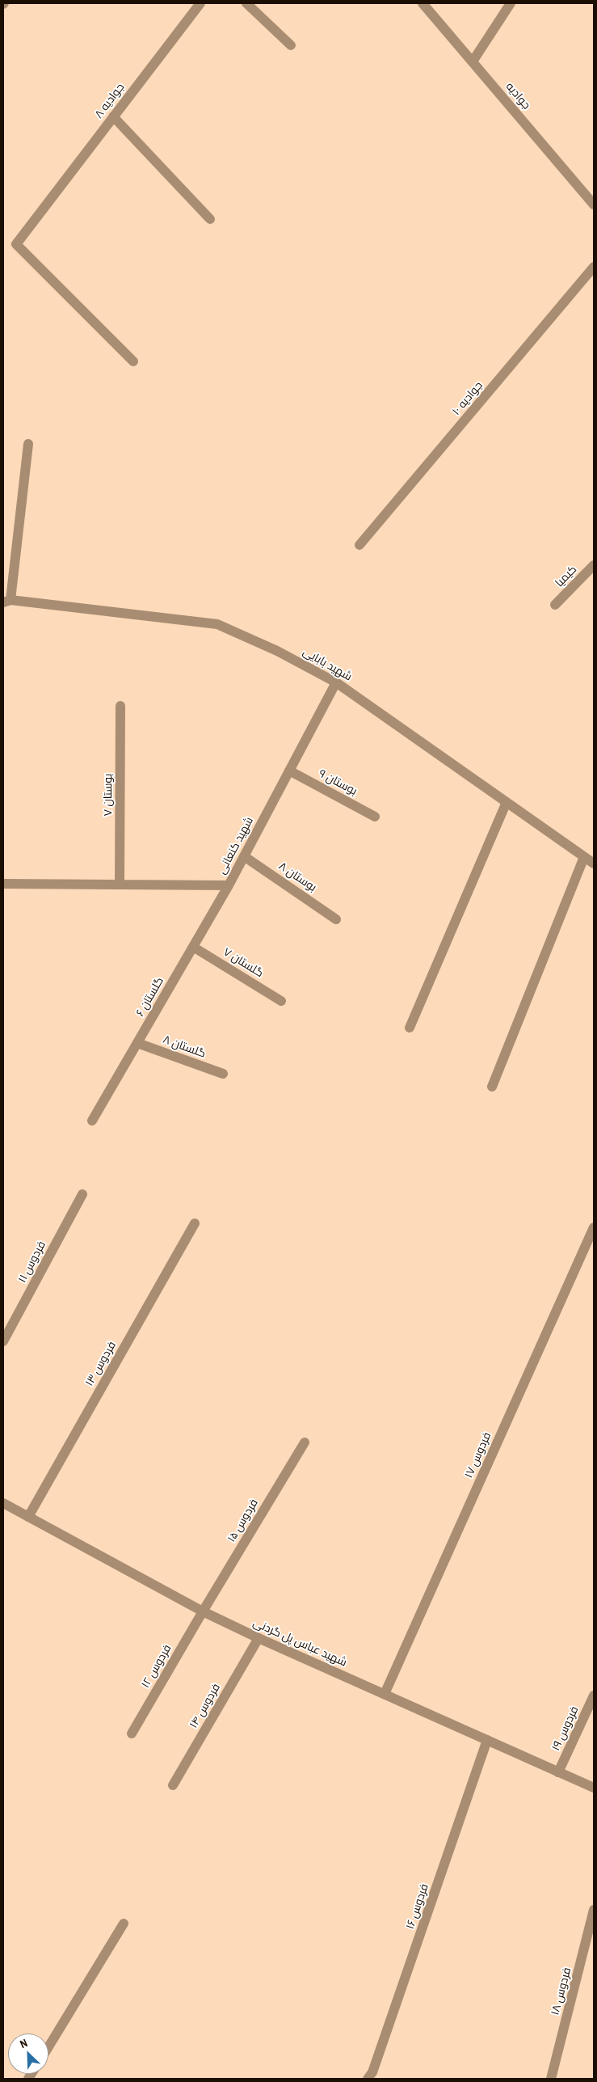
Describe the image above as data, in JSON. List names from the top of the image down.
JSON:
{
  "streets": {
    "street": [
      "جوادیه",
      "جوادیه ۸",
      "جوادیه ۱۰",
      "کیمیا",
      "شهید بابایی",
      "بوستان ۹",
      "بوستان ۷",
      "شهید کنعانی",
      "بوستان ۸",
      "گلستان ۷",
      "گلستان ۶",
      "گلستان ۸",
      "فردوس ۱۱",
      "فردوس ۱۳",
      "فردوس ۱۷",
      "فردوس ۱۵",
      "شهید عباس پل گردنی",
      "فردوس ۱۲",
      "فردوس ۱۴",
      "فردوس ۱۹",
      "فردوس ۱۶",
      "فردوس ۱۸"
    ]
  },
  "crossings": [
    ["شهید بابایی", "شهید کنعانی"],
    ["بوستان ۹", "شهید کنعانی"],
    ["بوستان ۷", "شهید کنعانی"],
    ["شهید کنعانی", "بوستان ۸"],
    ["شهید کنعانی", "گلستان ۶"],
    ["گلستان ۷", "گلستان ۶"],
    ["گلستان ۶", "گلستان ۸"],
    ["فردوس ۱۳", "شهید عباس پل گردنی"],
    ["فردوس ۱۷", "شهید عباس پل گردنی"],
    ["فردوس ۱۵", "شهید عباس پل گردنی"],
    ["فردوس ۱۵", "فردوس ۱۲"],
    ["شهید عباس پل گردنی", "فردوس ۱۲"],
    ["شهید عباس پل گردنی", "فردوس ۱۴"],
    ["شهید عباس پل گردنی", "فردوس ۱۹"],
    ["شهید عباس پل گردنی", "فردوس ۱۶"]
  ],
  "north": "top left"
}
